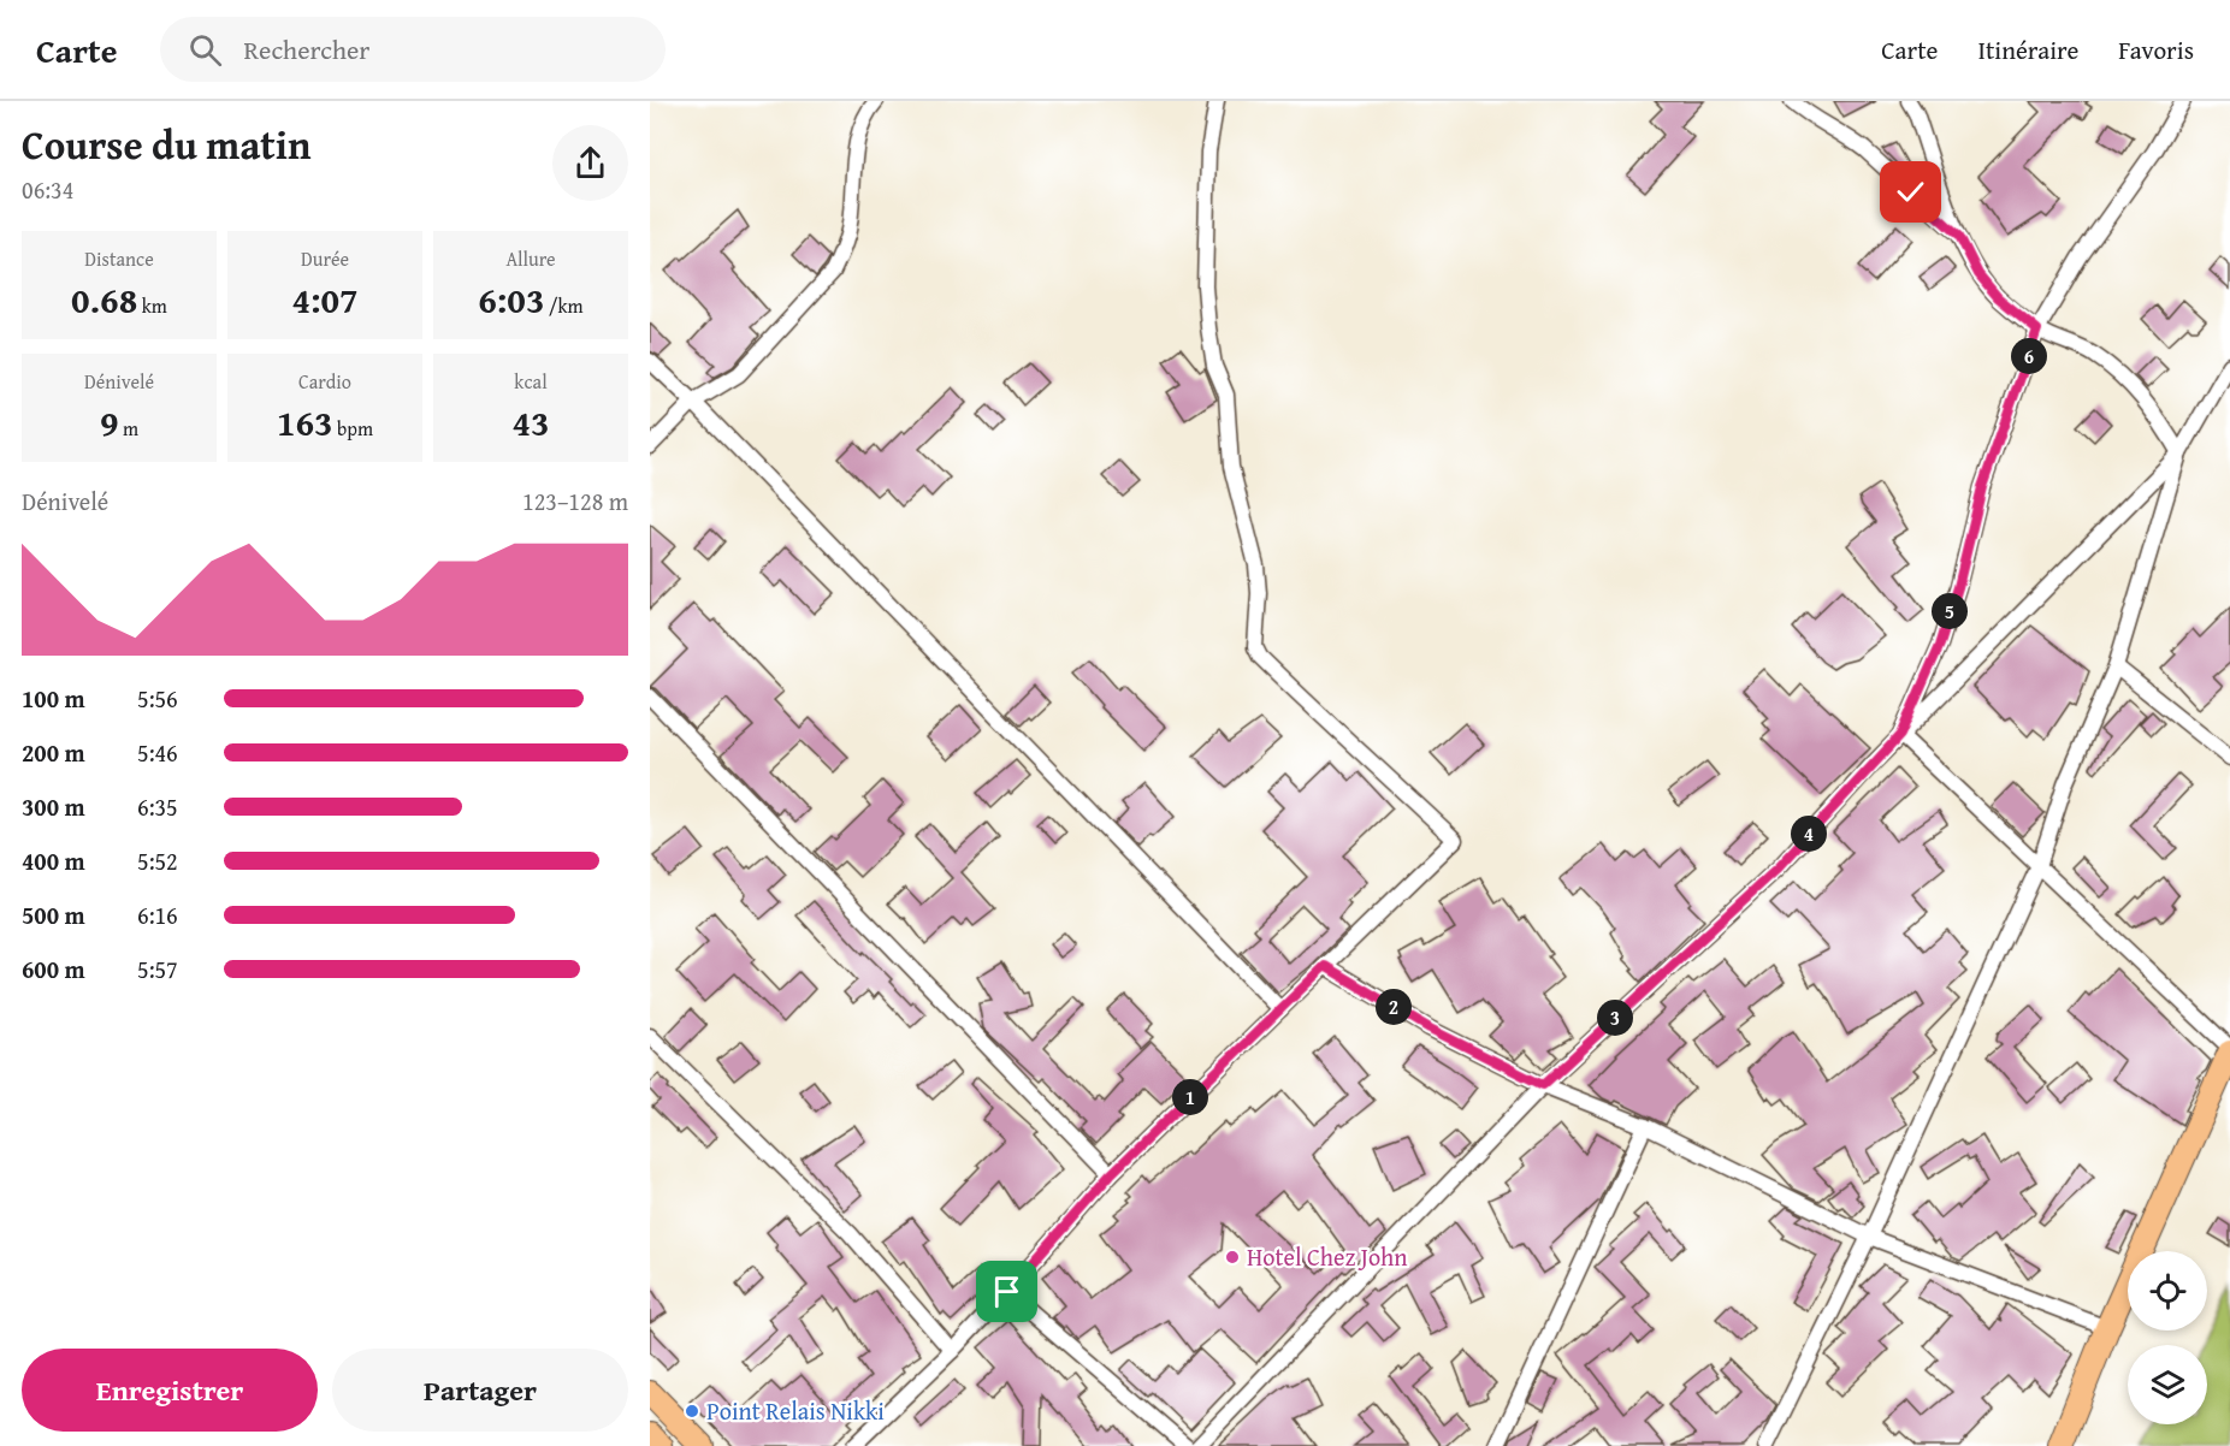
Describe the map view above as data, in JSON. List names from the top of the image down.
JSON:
{
  "places": ["Hotel Chez John", "Point Relais Nikki"],
  "page": {
    "header": "Carte",
    "search": "Rechercher",
    "nav": ["Carte", "Itinéraire", "Favoris"],
    "heading": ["Course du matin", "06:34"],
    "stats": [
      ["Distance", "0.68 km"],
      ["Durée", "4:07"],
      ["Allure", "6:03 /km"],
      ["Dénivelé", "9 m"],
      ["Cardio", "163 bpm"],
      ["kcal", "43"]
    ],
    "pins": [
      "6",
      "5",
      "4",
      "2",
      "3",
      "1"
    ],
    "chart": ["Dénivelé", "123–128 m"],
    "list": [
      {
        "name": "100 m",
        "note": "5:56"
      },
      {
        "name": "200 m",
        "note": "5:46"
      },
      {
        "name": "300 m",
        "note": "6:35"
      },
      {
        "name": "400 m",
        "note": "5:52"
      },
      {
        "name": "500 m",
        "note": "6:16"
      },
      {
        "name": "600 m",
        "note": "5:57"
      }
    ],
    "buttons": ["Enregistrer", "Partager"]
  }
}
